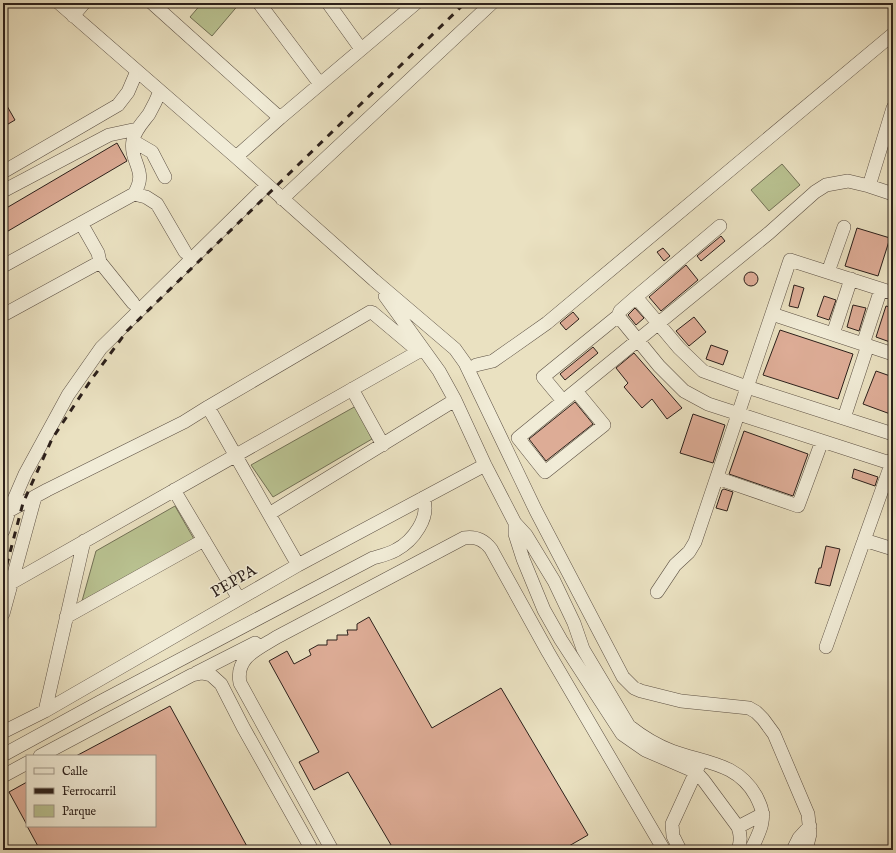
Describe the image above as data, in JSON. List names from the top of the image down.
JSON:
{
  "streets": {
    "street": ["PEPPA"]
  },
  "legend": ["Calle", "Ferrocarril", "Parque"]
}
